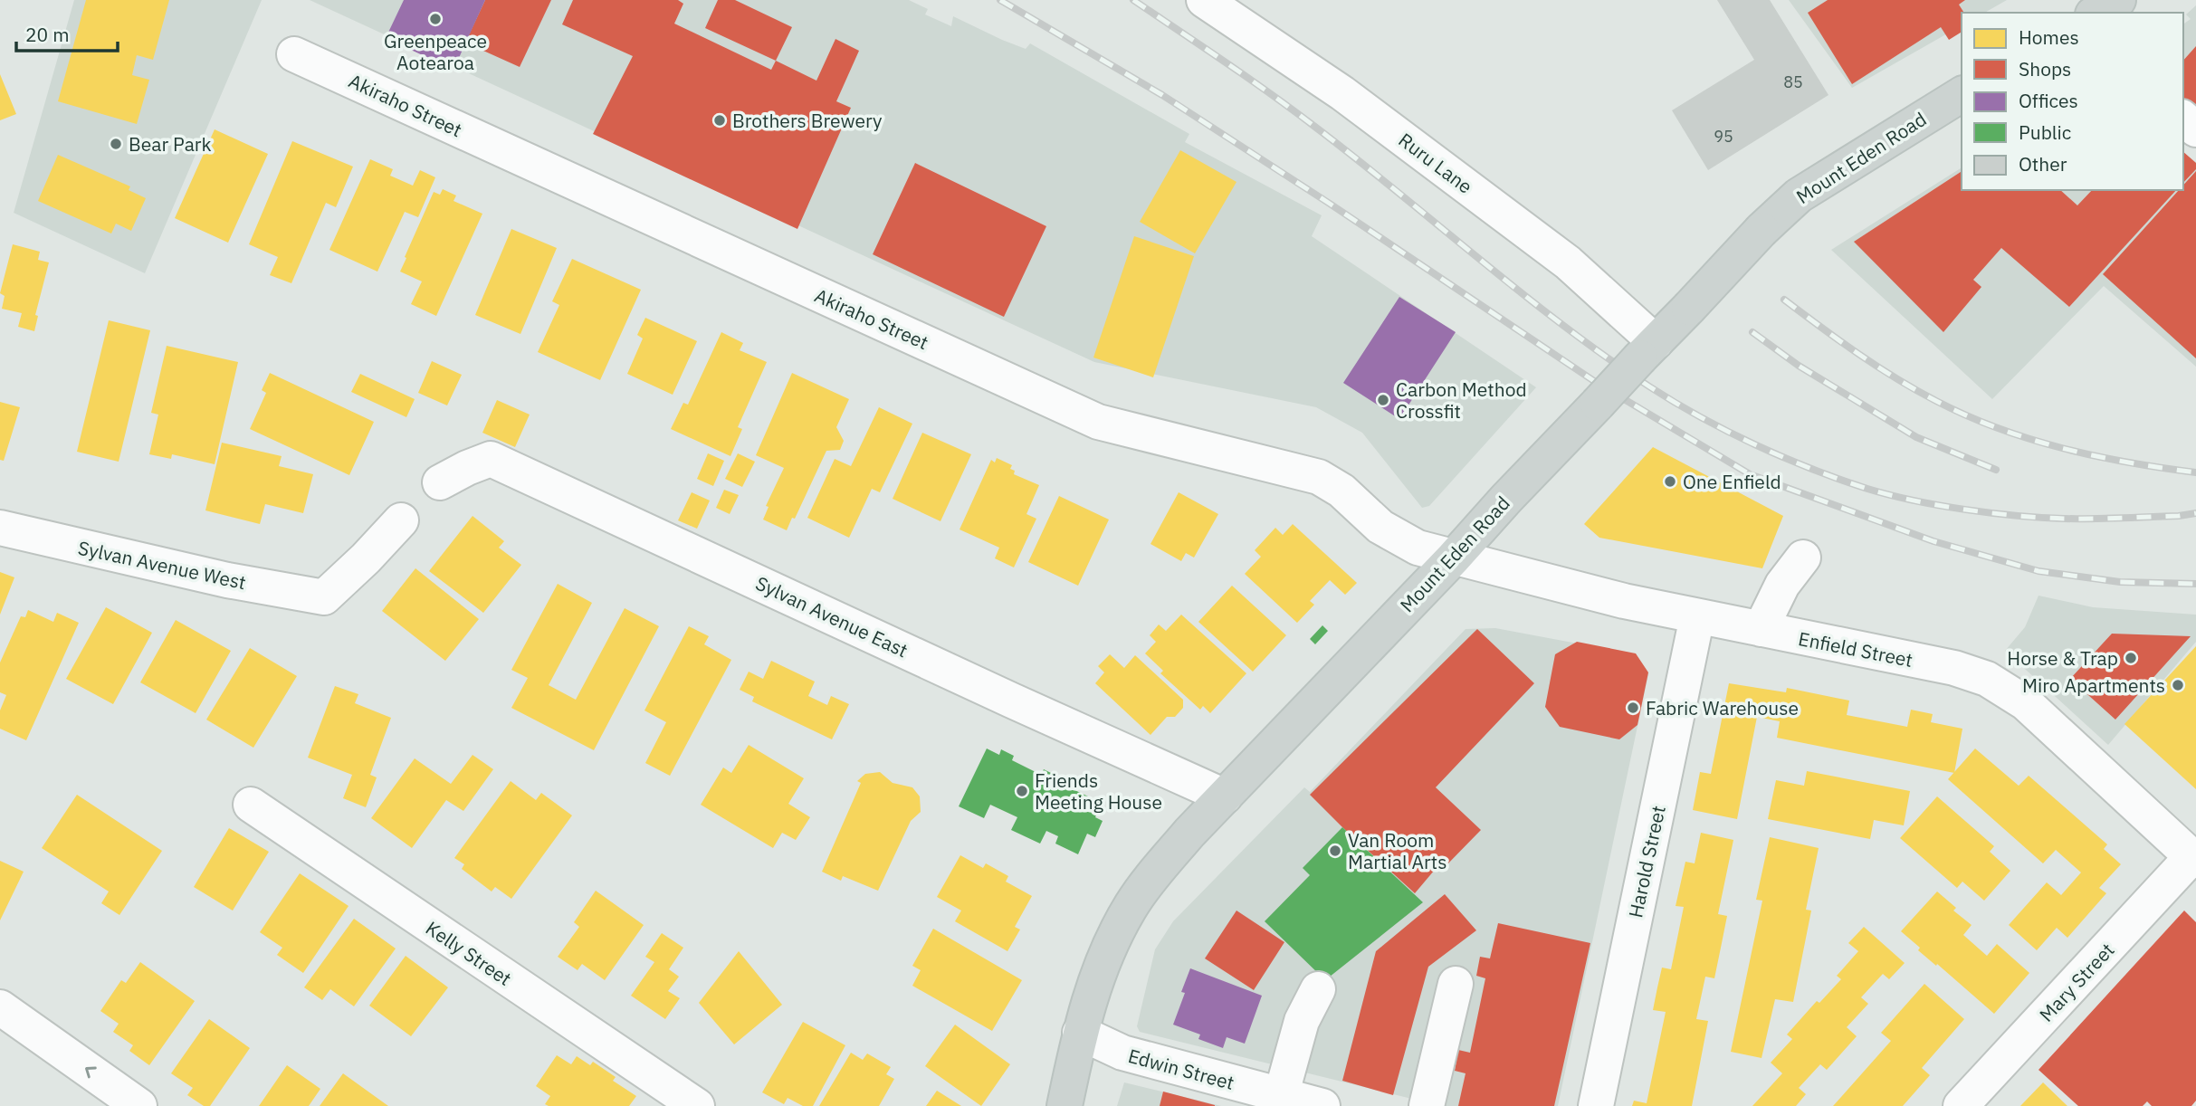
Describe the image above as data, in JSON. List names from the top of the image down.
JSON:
{
  "streets": {
    "main road": ["Mount Eden Road"],
    "street": [
      "Akiraho Street",
      "Ruru Lane",
      "Sylvan Avenue West",
      "Sylvan Avenue East",
      "Enfield Street",
      "Harold Street",
      "Kelly Street",
      "Mary Street",
      "Edwin Street"
    ]
  },
  "crossings": [
    ["Akiraho Street", "Mount Eden Road"],
    ["Akiraho Street", "Enfield Street"],
    ["Mount Eden Road", "Ruru Lane"],
    ["Mount Eden Road", "Sylvan Avenue East"],
    ["Mount Eden Road", "Enfield Street"],
    ["Mount Eden Road", "Edwin Street"],
    ["Enfield Street", "Harold Street"],
    ["Enfield Street", "Mary Street"]
  ],
  "places": [
    "Greenpeace Aotearoa",
    "Brothers Brewery",
    "Bear Park",
    "Carbon Method Crossfit",
    "One Enfield",
    "Horse & Trap",
    "Miro Apartments",
    "Fabric Warehouse",
    "Friends Meeting House",
    "Van Room Martial Arts"
  ],
  "house_numbers": ["85", "95"],
  "legend": [
    "Homes",
    "Shops",
    "Offices",
    "Public",
    "Other"
  ],
  "scale_bar": "20 m"
}
